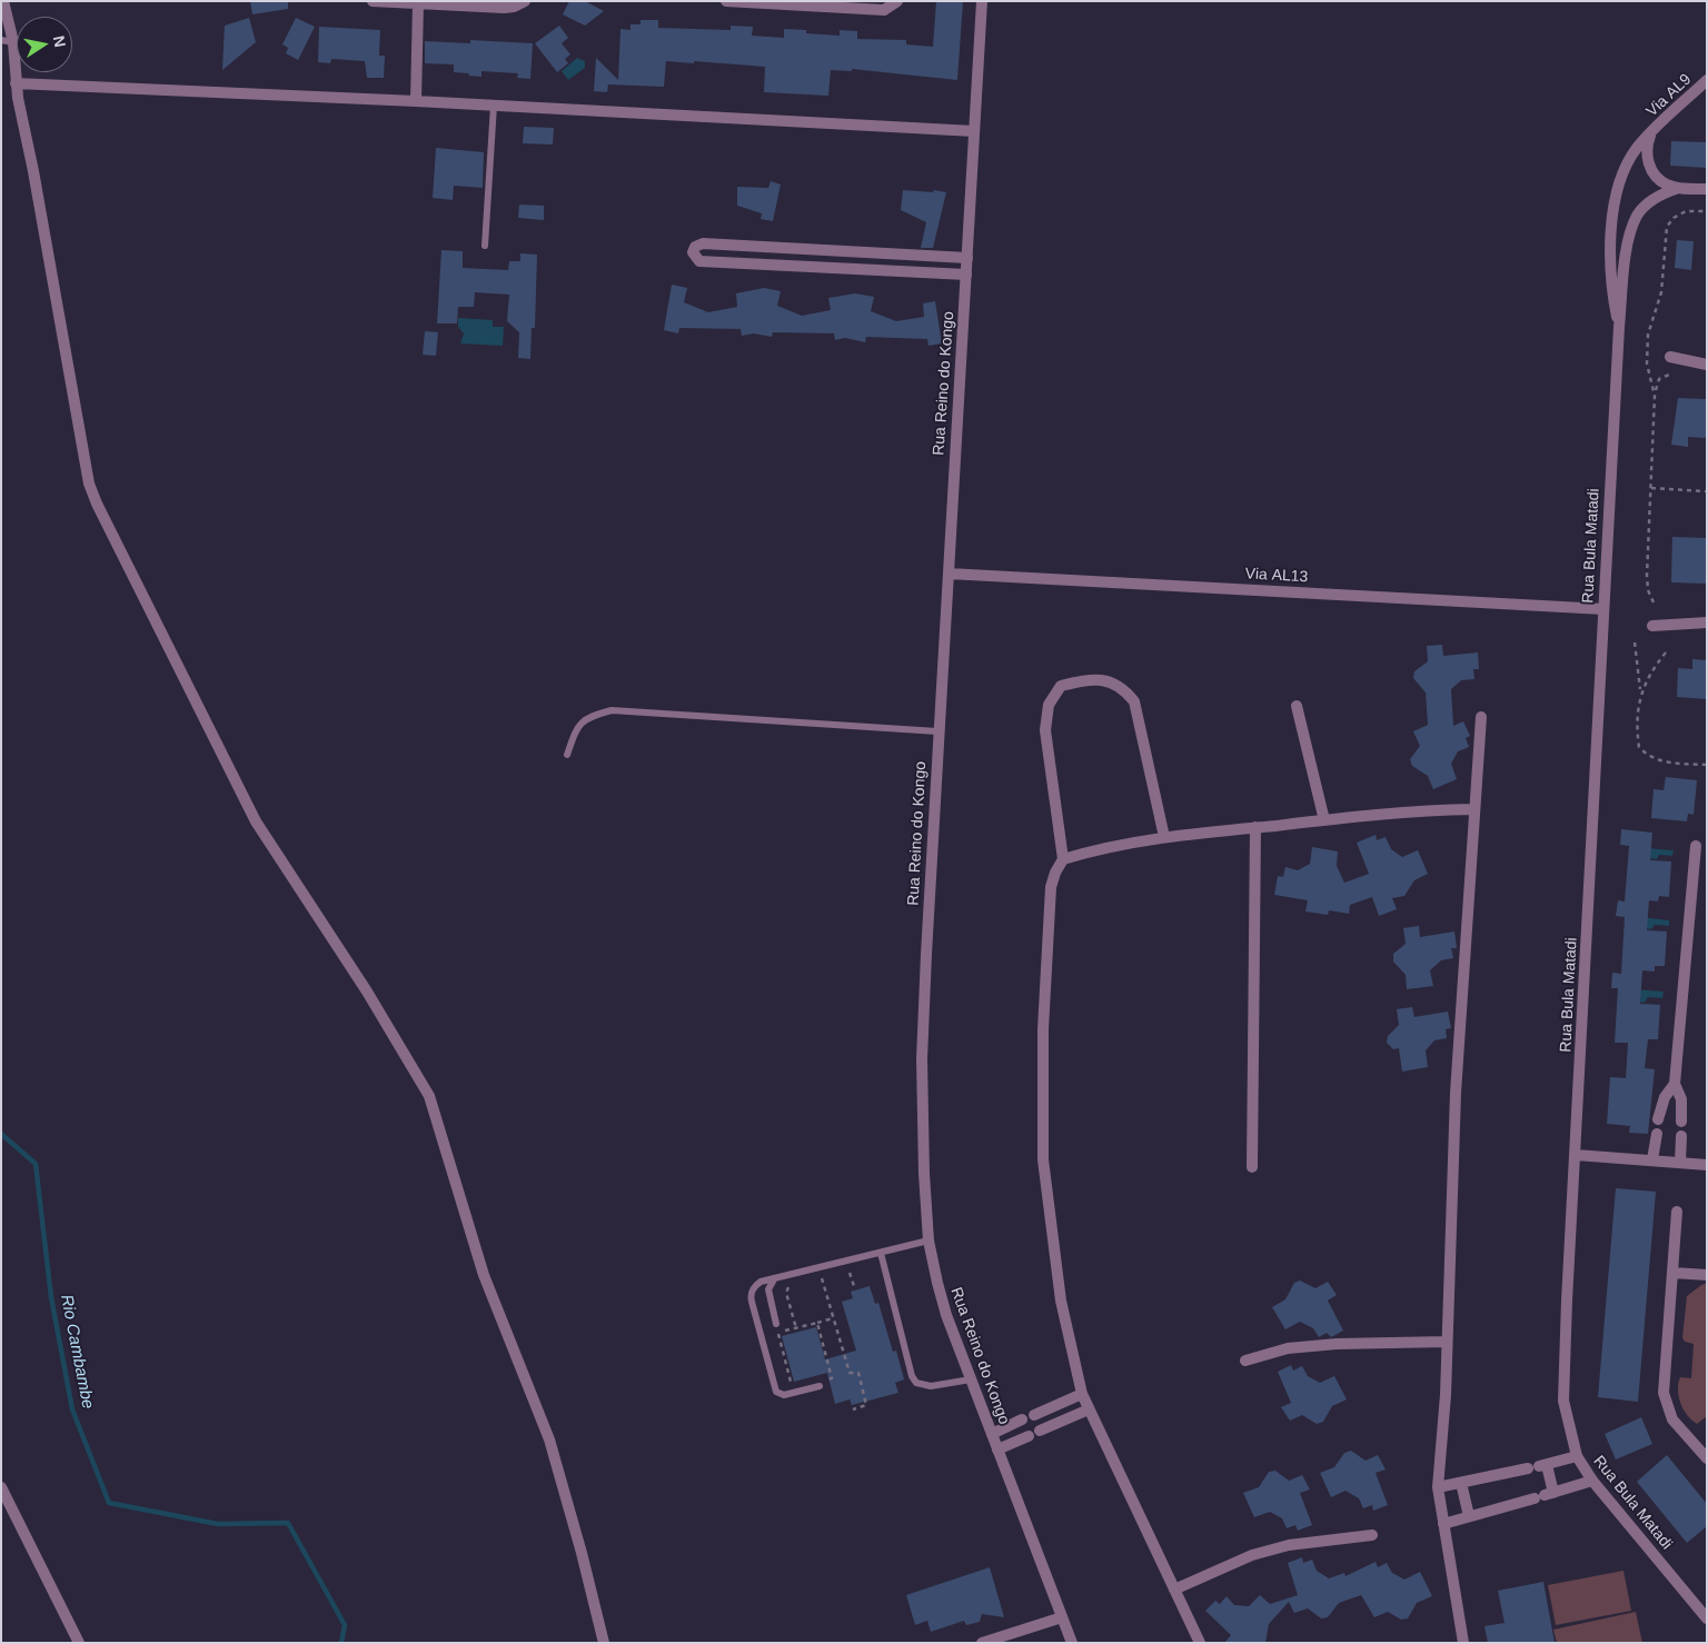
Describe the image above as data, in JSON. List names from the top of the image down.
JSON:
{
  "streets": {
    "street": [
      "Via AL9",
      "Rua Reino do Kongo",
      "Rua Bula Matadi",
      "Via AL13"
    ]
  },
  "crossings": [
    ["Via AL9", "Rua Bula Matadi"],
    ["Rua Reino do Kongo", "Via AL13"],
    ["Rua Bula Matadi", "Via AL13"]
  ],
  "water": ["Rio Cambambe"],
  "north": "right"
}
